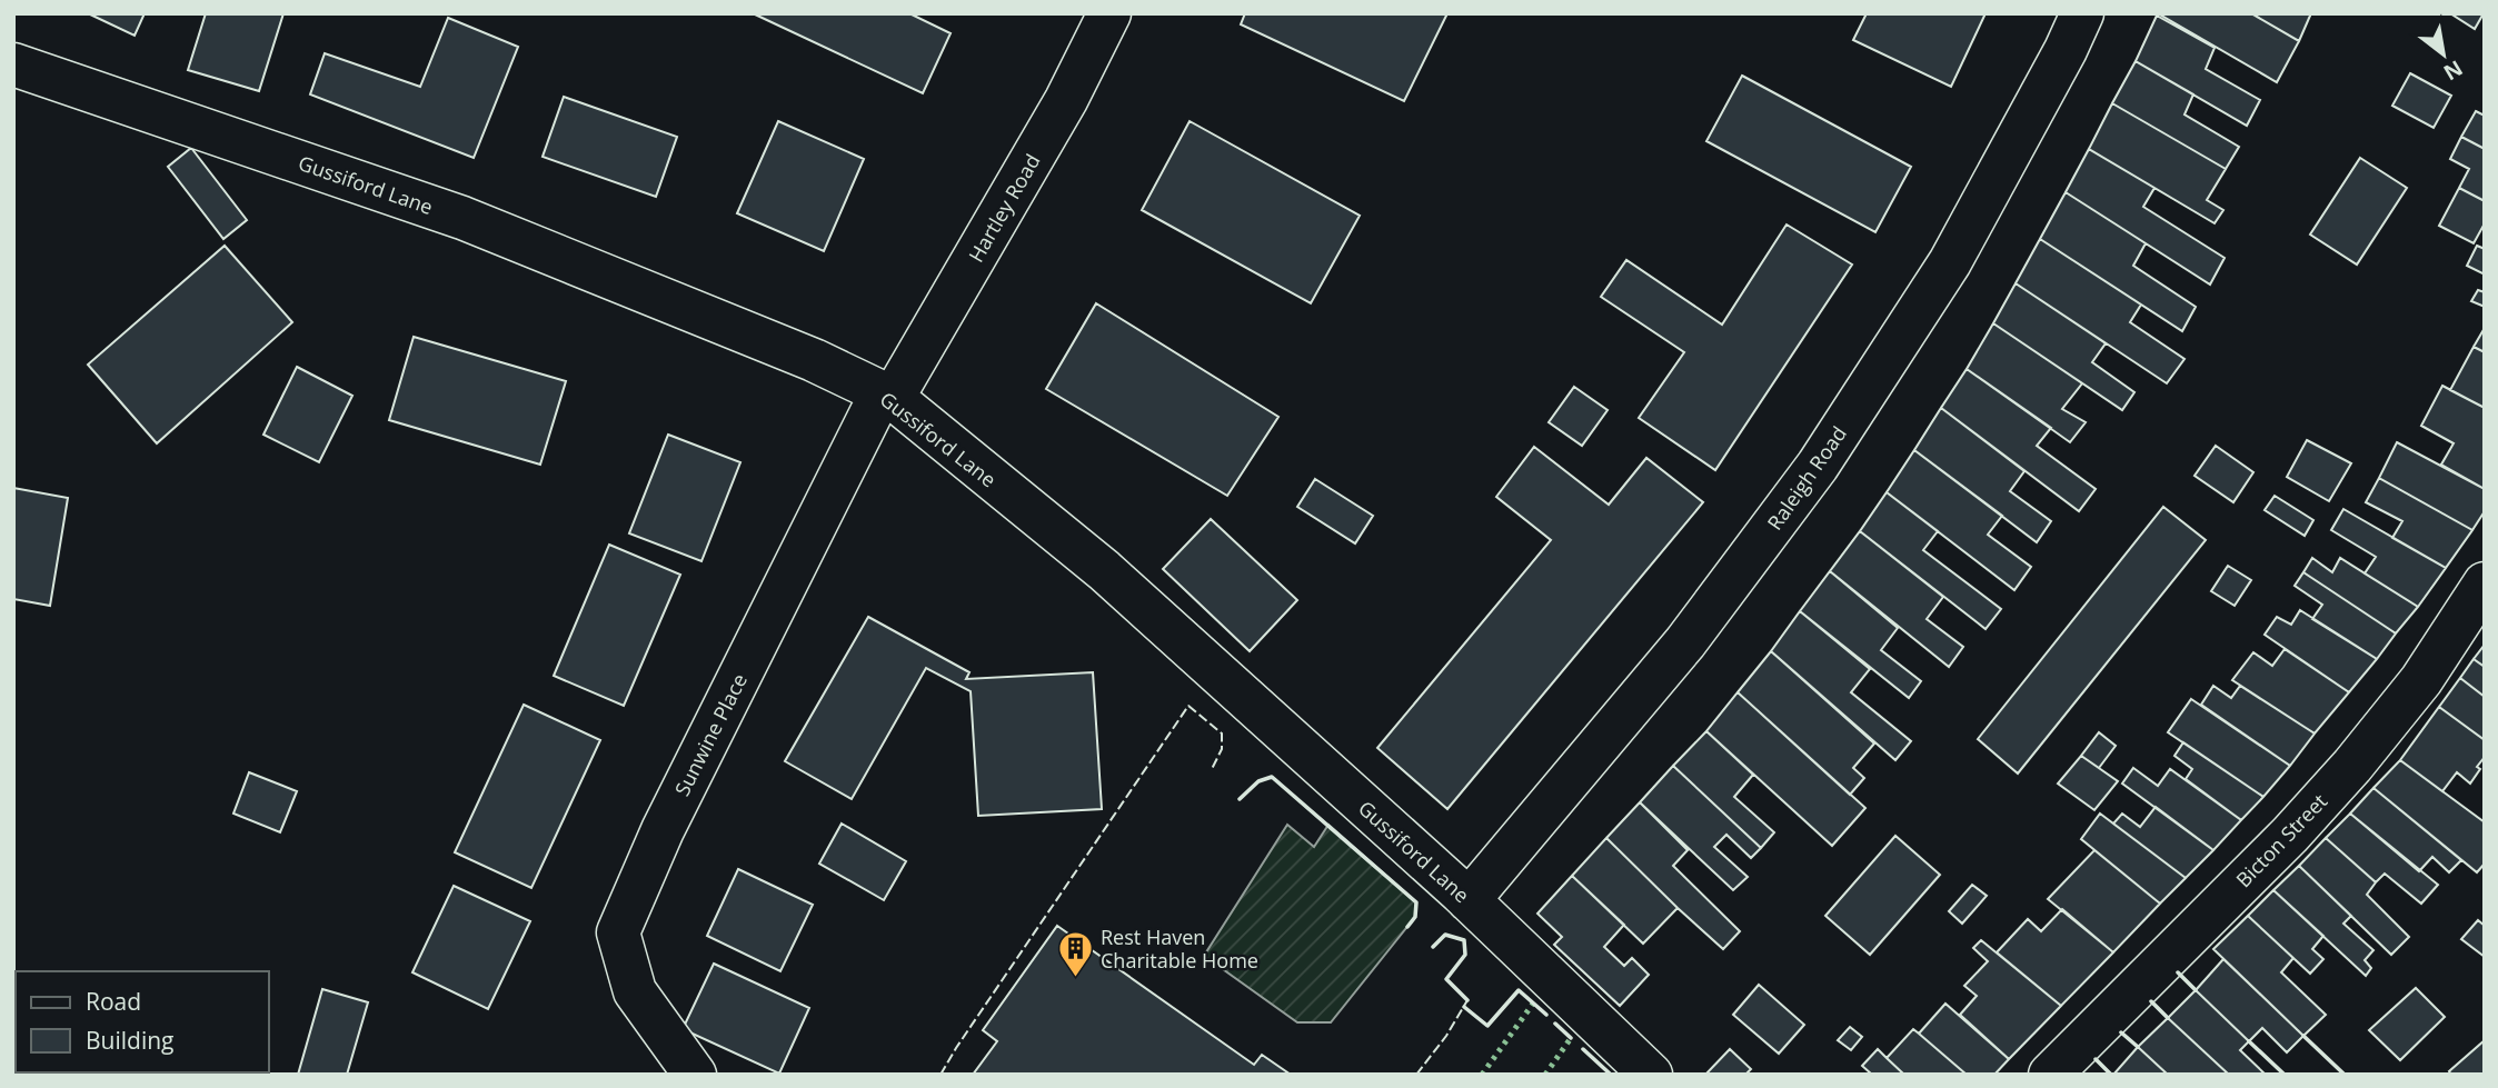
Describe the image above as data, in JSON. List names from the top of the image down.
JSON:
{
  "streets": {
    "street": [
      "Gussiford Lane",
      "Hartley Road",
      "Raleigh Road",
      "Sunwine Place",
      "Bicton Street"
    ]
  },
  "crossings": [
    ["Gussiford Lane", "Hartley Road"],
    ["Gussiford Lane", "Raleigh Road"],
    ["Gussiford Lane", "Sunwine Place"],
    ["Hartley Road", "Sunwine Place"]
  ],
  "places": {
    "building": ["Rest Haven Charitable Home"]
  },
  "legend": ["Road", "Building"],
  "north": "bottom right"
}
